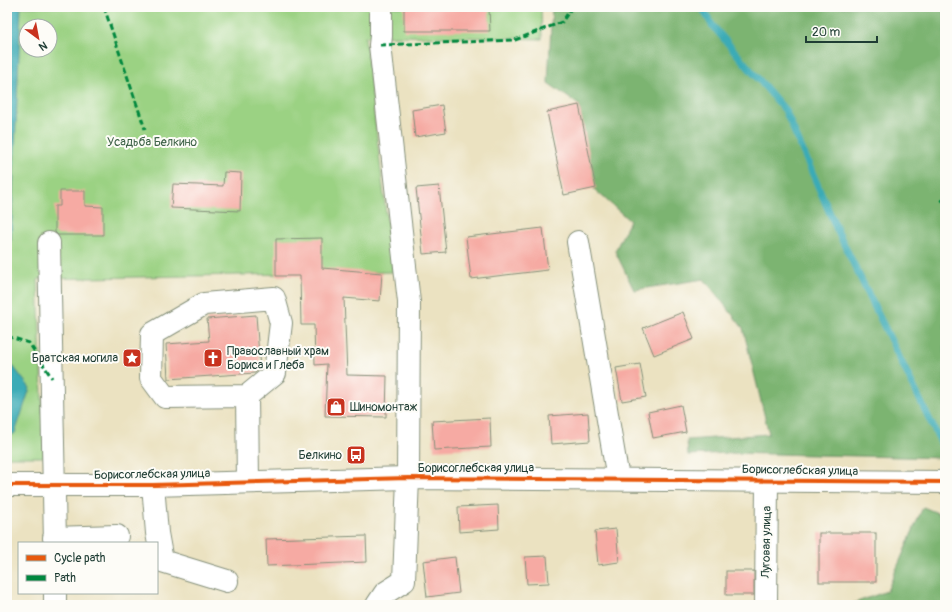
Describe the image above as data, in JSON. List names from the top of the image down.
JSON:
{
  "streets": {
    "street": ["Борисоглебская улица", "Луговая улица"]
  },
  "crossings": [
    ["Борисоглебская улица", "Луговая улица"]
  ],
  "parks": ["Усадьба Белкино"],
  "places": {
    "place": ["Братская могила"],
    "church": ["Православный храм Бориса и Глеба"],
    "shop": ["Шиномонтаж"],
    "bus stop": ["Белкино"]
  },
  "legend": ["Cycle path", "Path"],
  "scale_bar": "20 m",
  "north": "bottom right"
}
